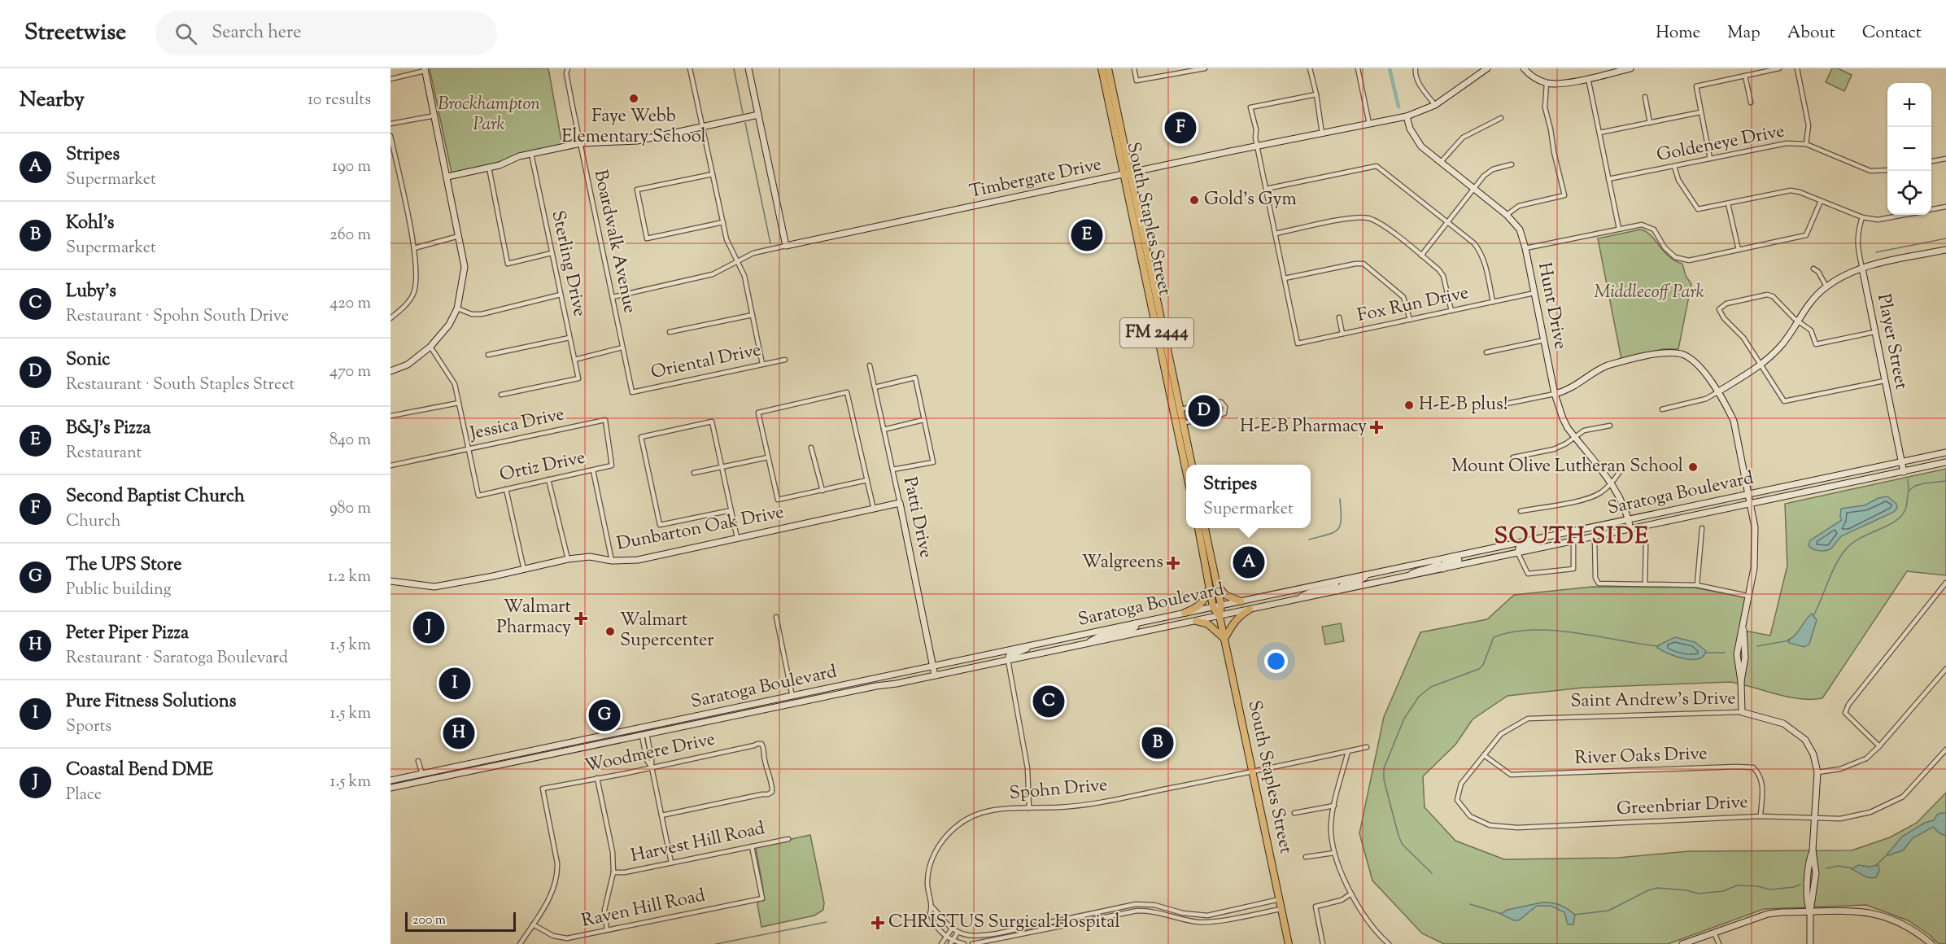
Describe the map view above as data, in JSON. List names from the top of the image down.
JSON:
{
  "streets": {
    "main road": ["South Staples Street", "FM 2444"],
    "street": [
      "Goldeneye Drive",
      "Timbergate Drive",
      "Boardwalk Avenue",
      "Sterling Drive",
      "Fox Run Drive",
      "Hunt Drive",
      "Player Street",
      "Oriental Drive",
      "Jessica Drive",
      "Ortiz Drive",
      "Saratoga Boulevard",
      "Patti Drive",
      "Dunbarton Oak Drive",
      "Saint Andrew's Drive",
      "Woodmere Drive",
      "River Oaks Drive",
      "Spohn Drive",
      "Greenbriar Drive",
      "Harvest Hill Road",
      "Raven Hill Road"
    ]
  },
  "crossings": [
    ["Timbergate Drive", "South Staples Street"],
    ["Timbergate Drive", "Boardwalk Avenue"],
    ["Timbergate Drive", "Hunt Drive"],
    ["South Staples Street", "Saratoga Boulevard"],
    ["South Staples Street", "Spohn Drive"],
    ["Boardwalk Avenue", "Oriental Drive"],
    ["Fox Run Drive", "Hunt Drive"],
    ["Hunt Drive", "Saratoga Boulevard"],
    ["Player Street", "Saratoga Boulevard"],
    ["Jessica Drive", "Ortiz Drive"],
    ["Saratoga Boulevard", "Patti Drive"],
    ["Patti Drive", "Dunbarton Oak Drive"],
    ["Saint Andrew's Drive", "River Oaks Drive"],
    ["Saint Andrew's Drive", "Greenbriar Drive"],
    ["Woodmere Drive", "Raven Hill Road"],
    ["River Oaks Drive", "Greenbriar Drive"],
    ["Harvest Hill Road", "Raven Hill Road"]
  ],
  "districts": ["SOUTH SIDE"],
  "parks": ["Brockhampton Park", "Middlecoff Park"],
  "places": {
    "other": [
      "Faye Webb Elementary School",
      "Gold's Gym",
      "H-E-B plus!",
      "Mount Olive Lutheran School",
      "Walmart Supercenter"
    ],
    "health": [
      "H-E-B Pharmacy",
      "Walgreens",
      "Walmart Pharmacy",
      "CHRISTUS Surgical Hospital"
    ]
  },
  "scale_bar": "200 m",
  "page": {
    "header": "Streetwise",
    "search": "Search here",
    "nav": [
      "Home",
      "Map",
      "About",
      "Contact"
    ],
    "heading": ["Nearby", "10 results"],
    "map_buttons": ["+", "−"],
    "pins": [
      "F",
      "E",
      "D",
      "A",
      "J",
      "I",
      "C",
      "G",
      "H",
      "B"
    ],
    "list": [
      {
        "mark": "A",
        "name": "Stripes",
        "note": "Supermarket",
        "value": "190 m"
      },
      {
        "mark": "B",
        "name": "Kohl's",
        "note": "Supermarket",
        "value": "260 m"
      },
      {
        "mark": "C",
        "name": "Luby's",
        "note": "Restaurant · Spohn South Drive",
        "value": "420 m"
      },
      {
        "mark": "D",
        "name": "Sonic",
        "note": "Restaurant · South Staples Street",
        "value": "470 m"
      },
      {
        "mark": "E",
        "name": "B&J's Pizza",
        "note": "Restaurant",
        "value": "840 m"
      },
      {
        "mark": "F",
        "name": "Second Baptist Church",
        "note": "Church",
        "value": "980 m"
      },
      {
        "mark": "G",
        "name": "The UPS Store",
        "note": "Public building",
        "value": "1.2 km"
      },
      {
        "mark": "H",
        "name": "Peter Piper Pizza",
        "note": "Restaurant · Saratoga Boulevard",
        "value": "1.5 km"
      },
      {
        "mark": "I",
        "name": "Pure Fitness Solutions",
        "note": "Sports",
        "value": "1.5 km"
      },
      {
        "mark": "J",
        "name": "Coastal Bend DME",
        "note": "Place",
        "value": "1.5 km"
      }
    ],
    "popup": ["Stripes", "Supermarket"],
    "scale": "200 m"
  }
}
